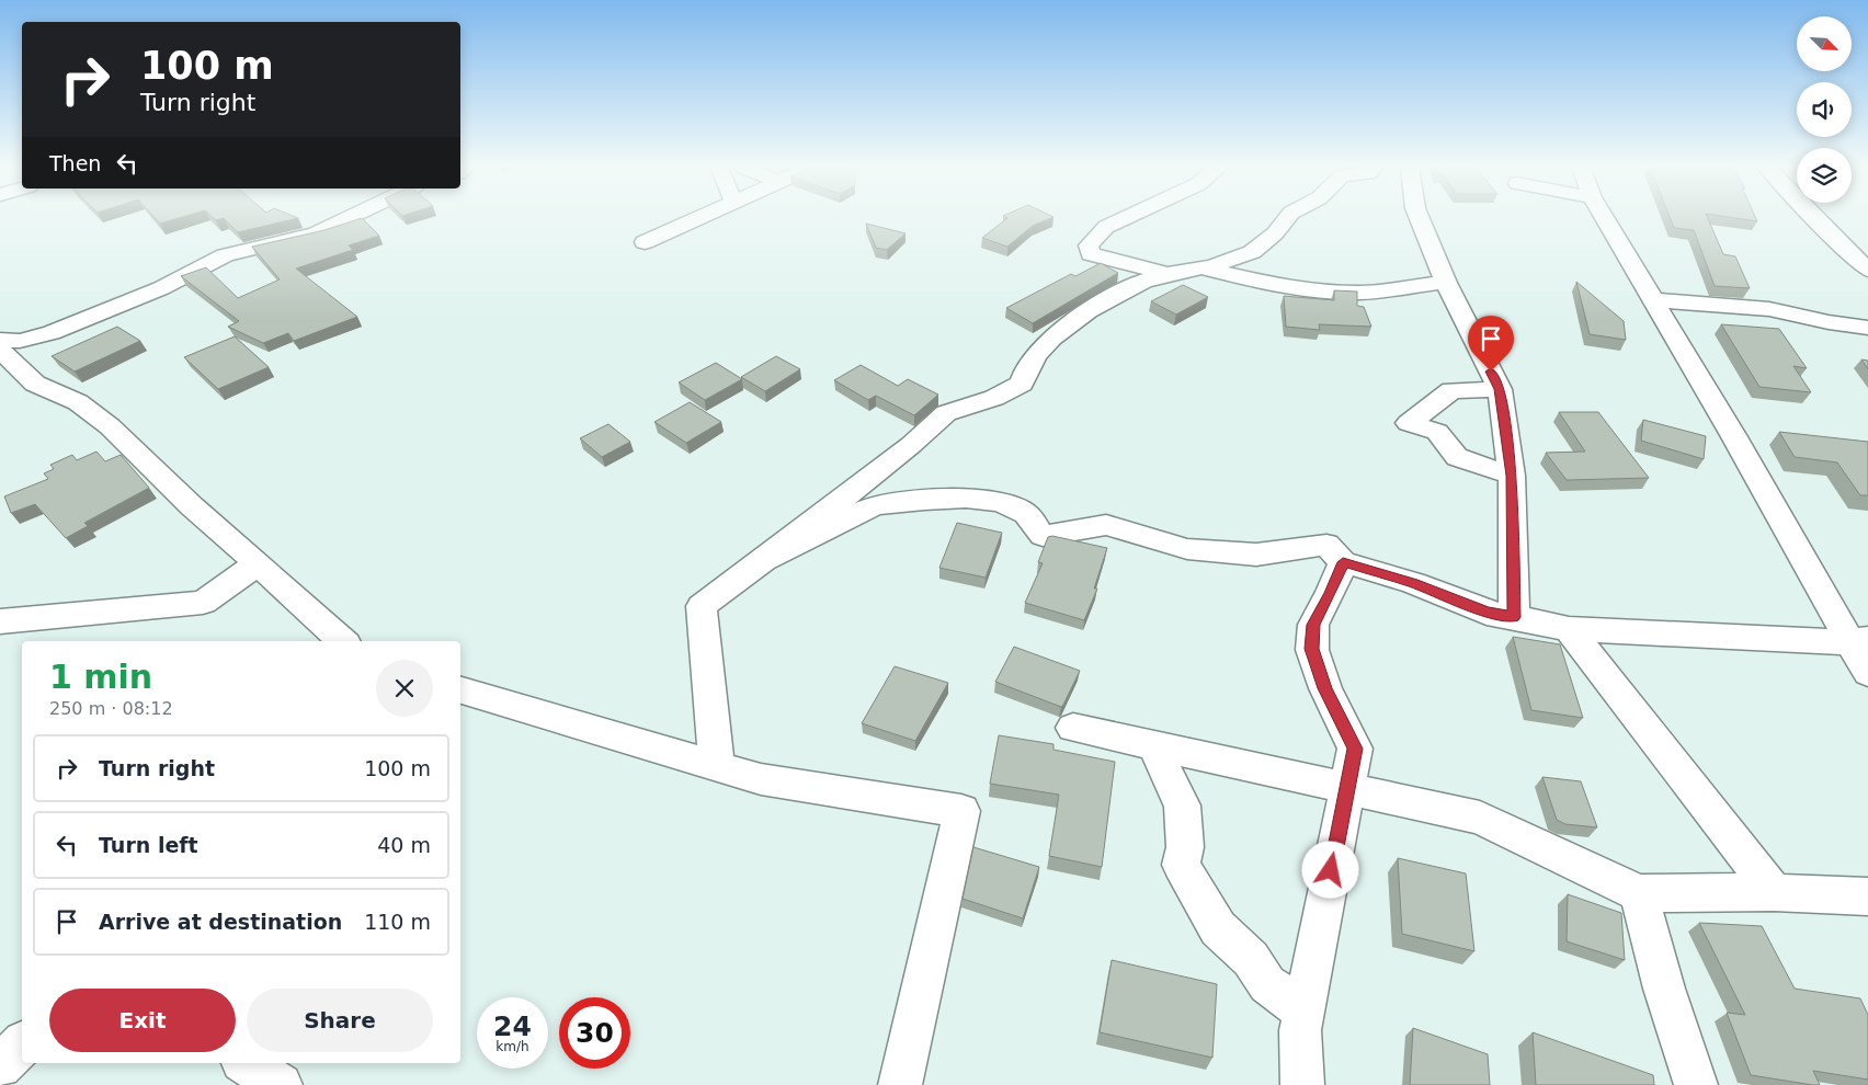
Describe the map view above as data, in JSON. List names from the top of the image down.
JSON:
{
  "north": "bottom right",
  "page": {
    "turn": ["100 m", "Turn right"],
    "then": "Then",
    "heading": ["1 min", "250 m · 08:12"],
    "list": [
      {
        "name": "Turn right",
        "value": "100 m"
      },
      {
        "name": "Turn left",
        "value": "40 m"
      },
      {
        "name": "Arrive at destination",
        "value": "110 m"
      }
    ],
    "buttons": ["Exit", "Share"],
    "speed": "24 km/h",
    "limit": "30"
  }
}
